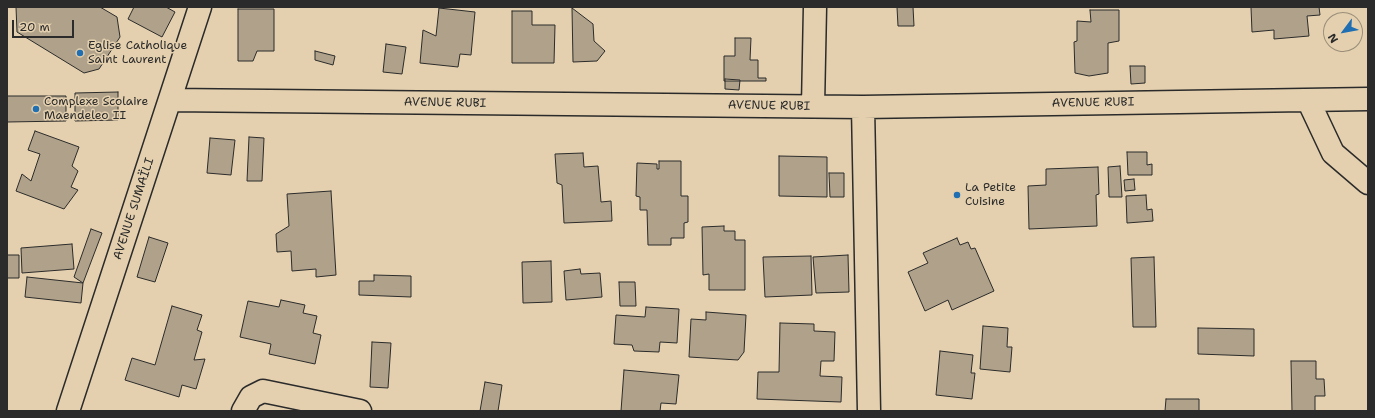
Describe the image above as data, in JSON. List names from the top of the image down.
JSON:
{
  "streets": {
    "street": ["AVENUE RUBI", "AVENUE SUMAÏLI"]
  },
  "crossings": [
    ["AVENUE RUBI", "AVENUE SUMAÏLI"]
  ],
  "places": ["Eglise Catholique Saint Laurent", "Complexe Scolaire Maendeleo II", "La Petite Cuisine"],
  "scale_bar": "20 m",
  "north": "bottom left"
}
